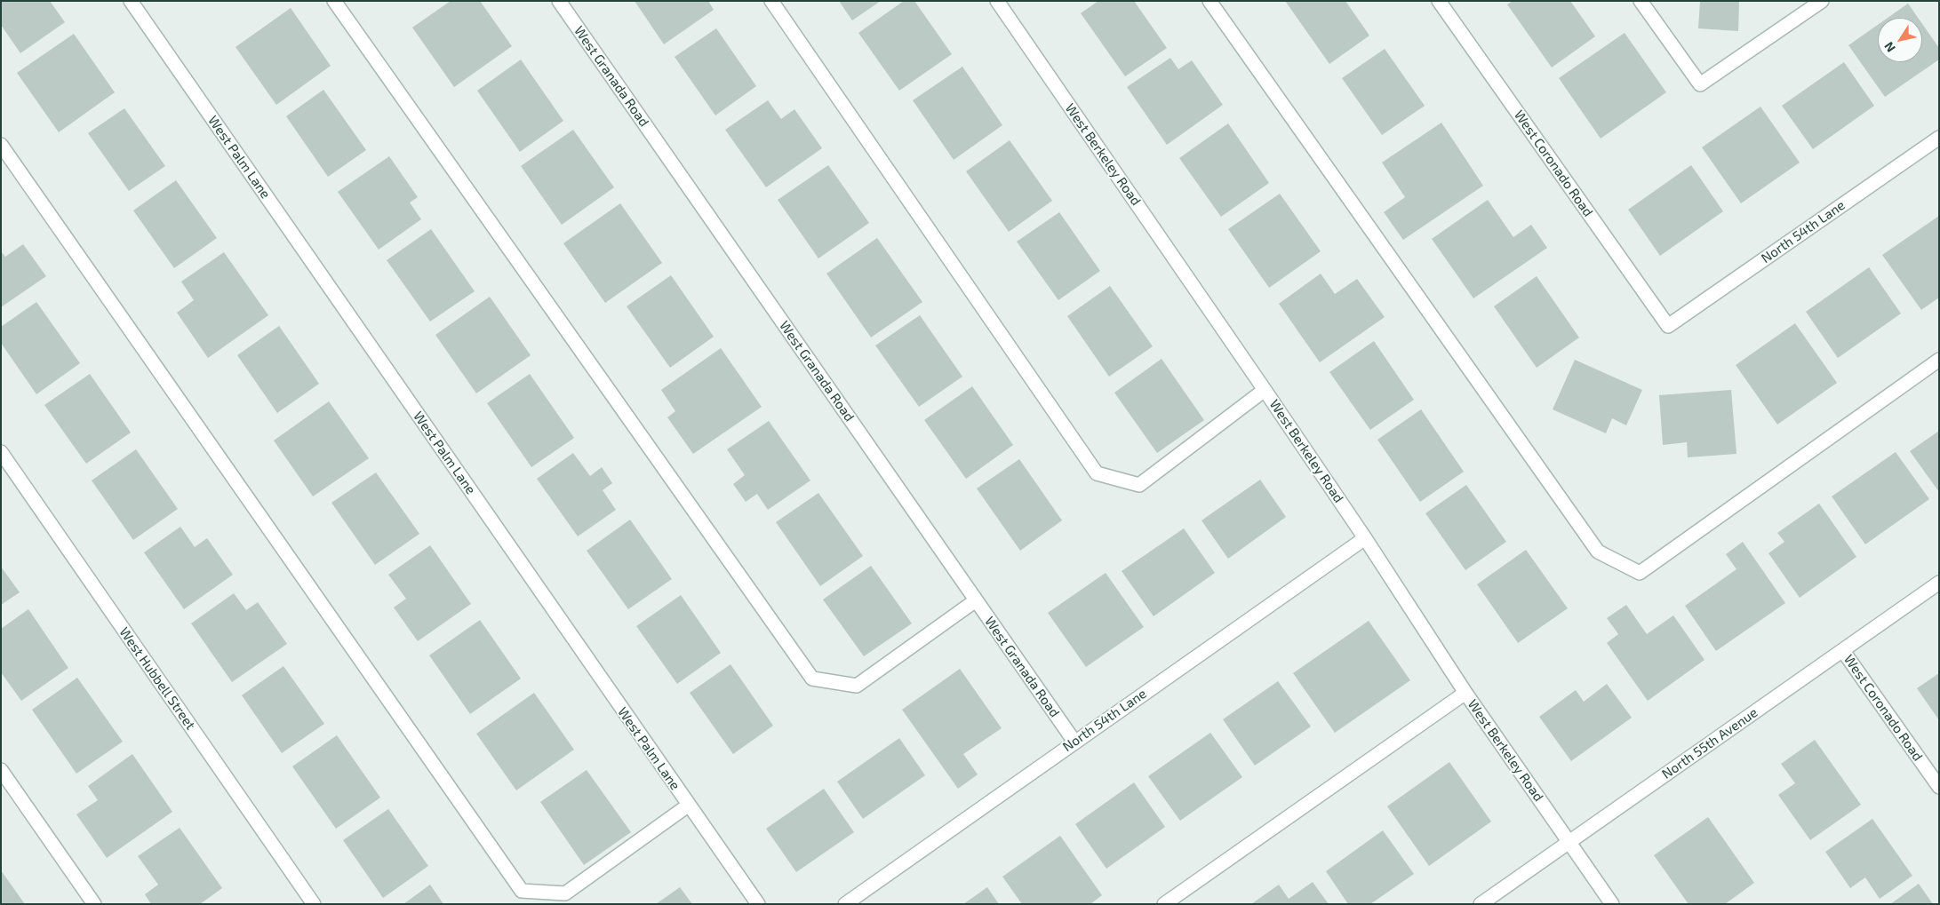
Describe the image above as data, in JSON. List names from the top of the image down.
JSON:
{
  "streets": {
    "street": [
      "West Granada Road",
      "West Berkeley Road",
      "West Palm Lane",
      "West Coronado Road",
      "North 54th Lane",
      "West Hubbell Street",
      "North 55th Avenue"
    ]
  },
  "crossings": [
    ["West Granada Road", "North 54th Lane"],
    ["West Berkeley Road", "North 54th Lane"],
    ["West Berkeley Road", "North 55th Avenue"],
    ["West Coronado Road", "North 54th Lane"],
    ["West Coronado Road", "North 55th Avenue"]
  ],
  "north": "bottom left"
}
